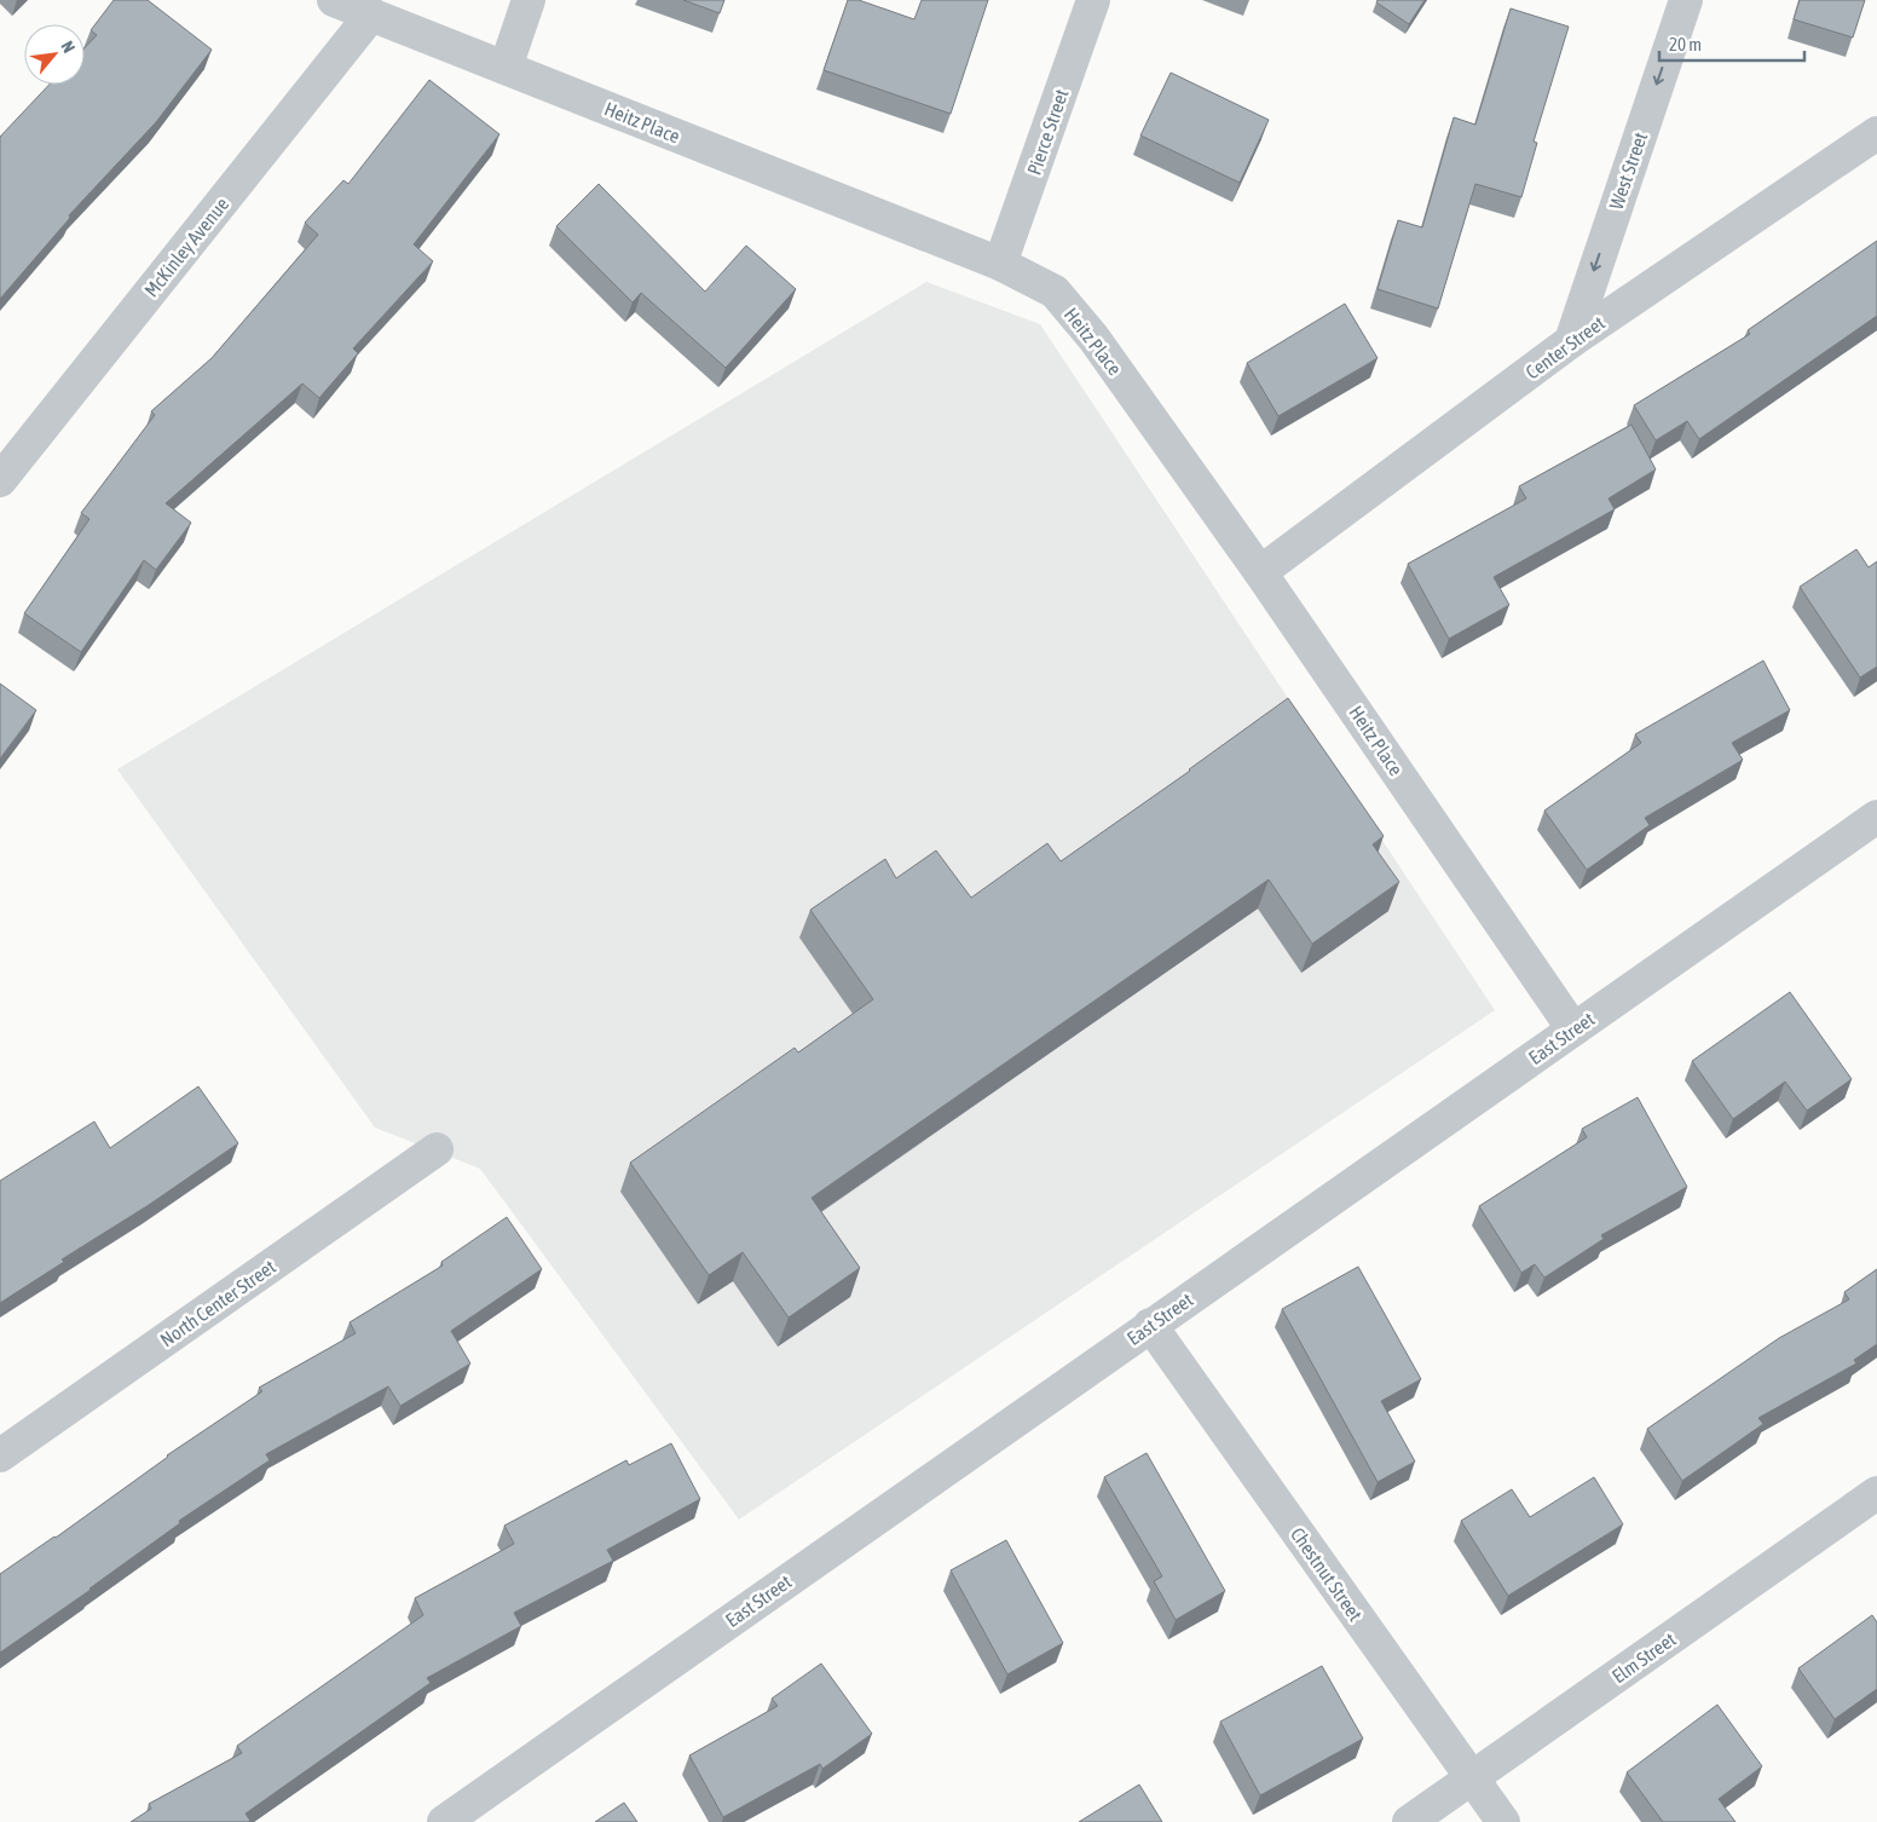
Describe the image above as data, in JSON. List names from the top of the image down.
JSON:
{
  "streets": {
    "street": [
      "Heitz Place",
      "Pierce Street",
      "West Street",
      "McKinley Avenue",
      "Center Street",
      "East Street",
      "North Center Street",
      "Chestnut Street",
      "Elm Street"
    ]
  },
  "crossings": [
    ["Heitz Place", "Pierce Street"],
    ["Heitz Place", "McKinley Avenue"],
    ["Heitz Place", "Center Street"],
    ["Heitz Place", "East Street"],
    ["West Street", "Center Street"],
    ["East Street", "Chestnut Street"],
    ["Chestnut Street", "Elm Street"]
  ],
  "one_way": ["West Street"],
  "scale_bar": "20 m",
  "north": "top right"
}
